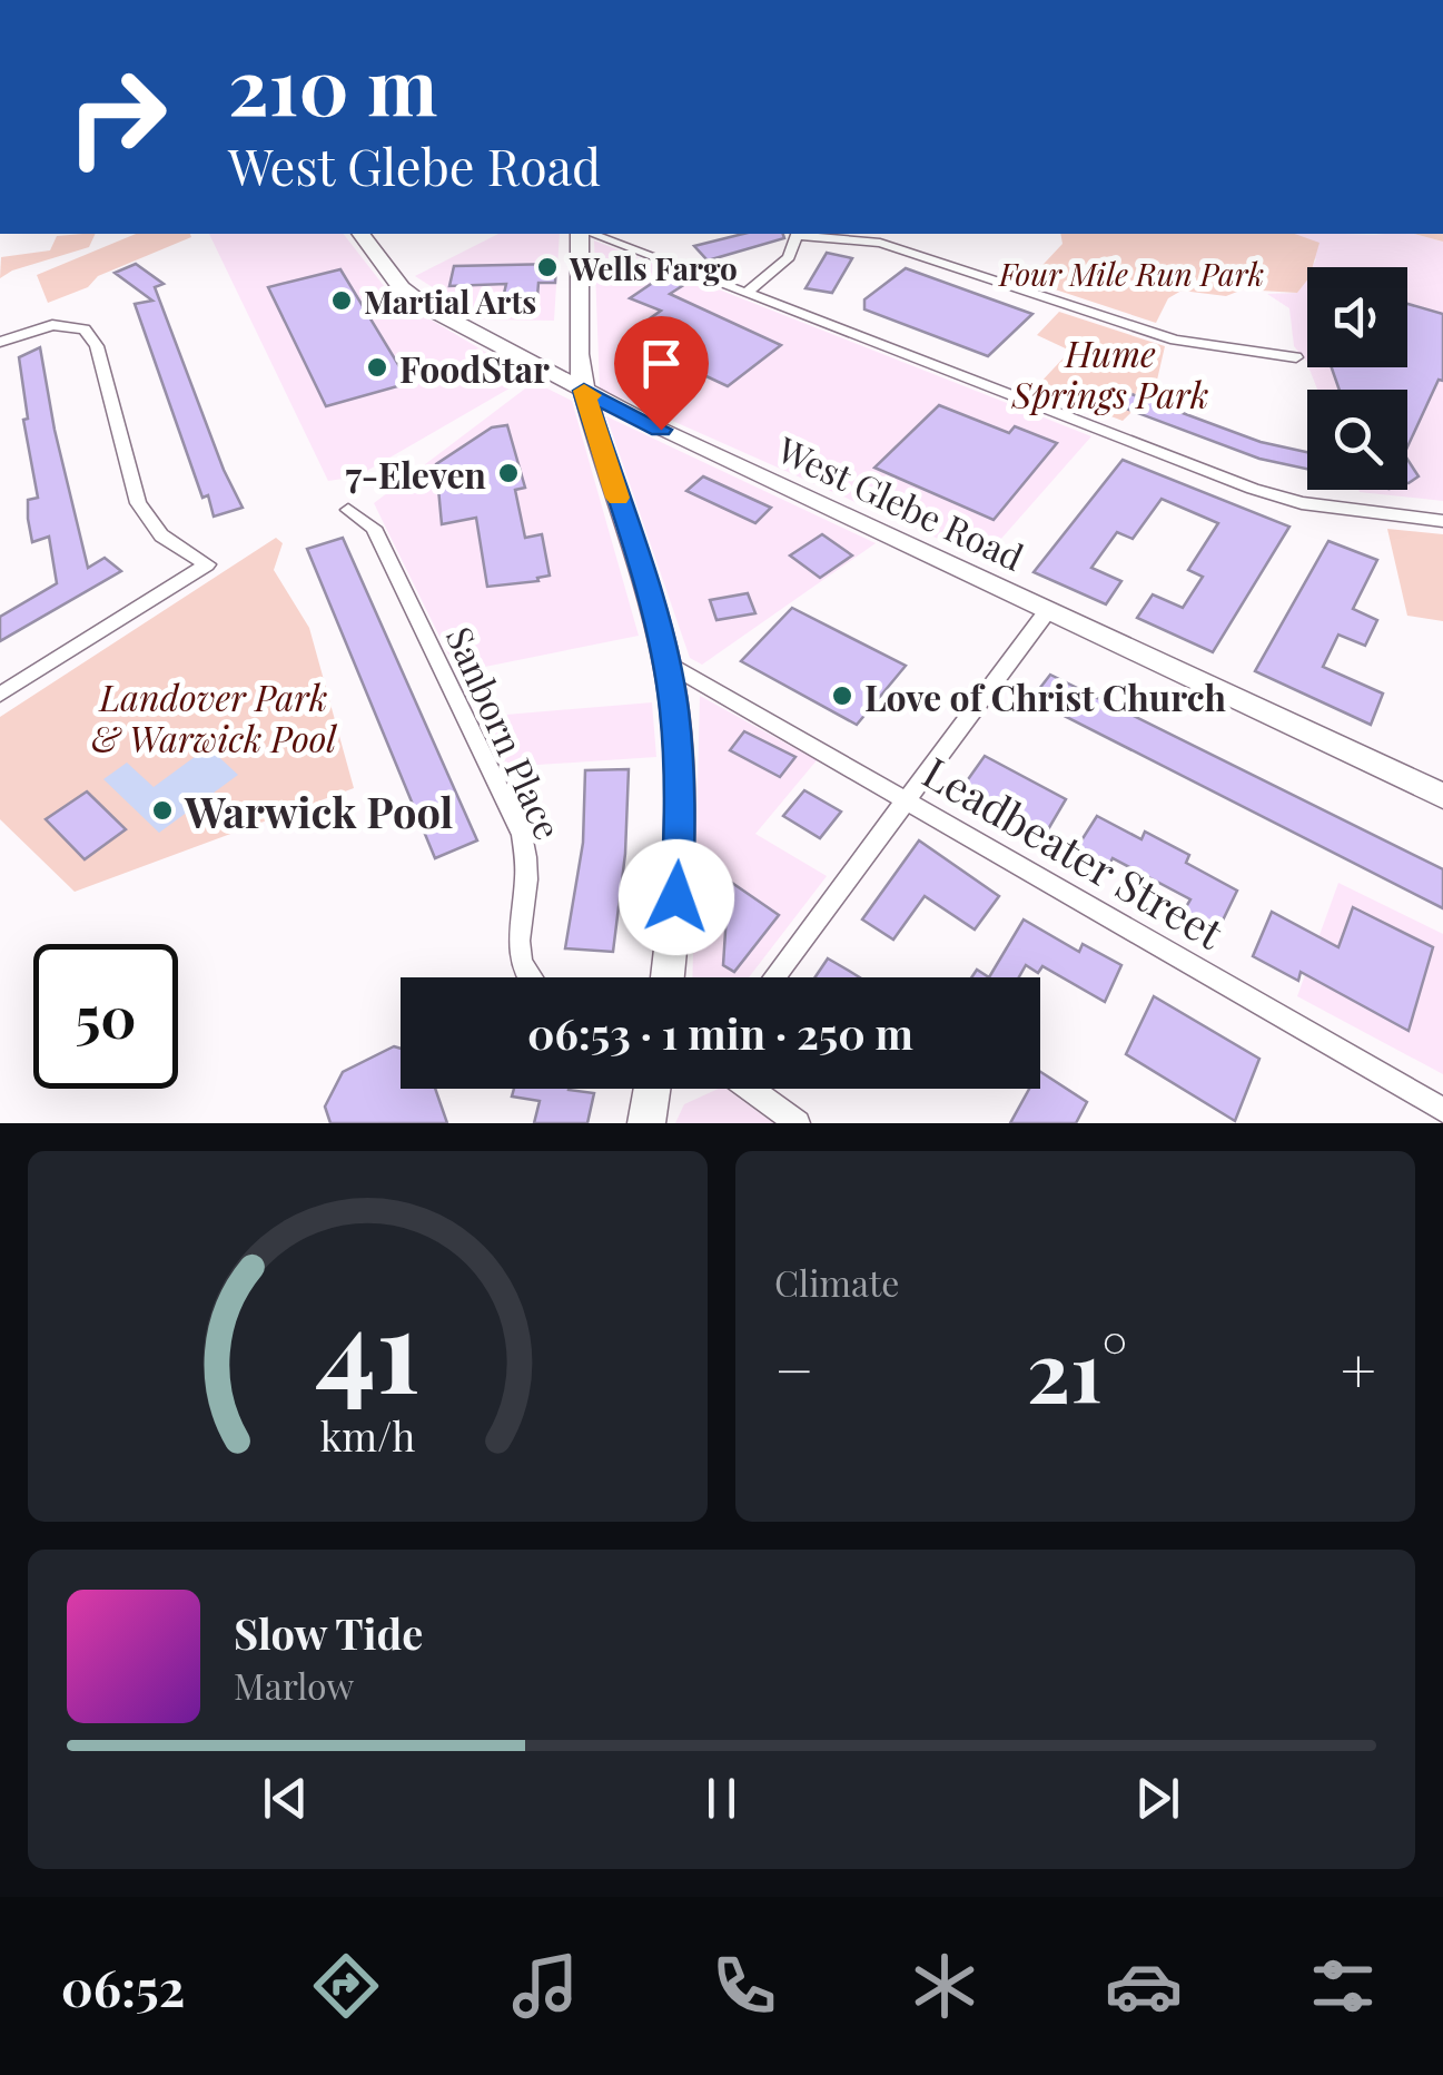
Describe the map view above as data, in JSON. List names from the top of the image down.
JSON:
{
  "streets": {
    "main road": ["West Glebe Road"],
    "street": ["Sanborn Place", "Leadbeater Street"]
  },
  "parks": ["Four Mile Run Park", "Hume Springs Park", "Landover Park & Warwick Pool"],
  "places": [
    "Wells Fargo",
    "Martial Arts",
    "FoodStar",
    "7-Eleven",
    "Love of Christ Church",
    "Warwick Pool"
  ],
  "page": {
    "turn": ["210 m", "West Glebe Road"],
    "limit": "50",
    "trip": "06:53 · 1 min · 250 m",
    "tile": "Climate",
    "heat": ["−", "21°", "+"],
    "song": ["Slow Tide", "Marlow"],
    "tabs": "06:52",
    "gauge": ["41", "km/h"]
  }
}
